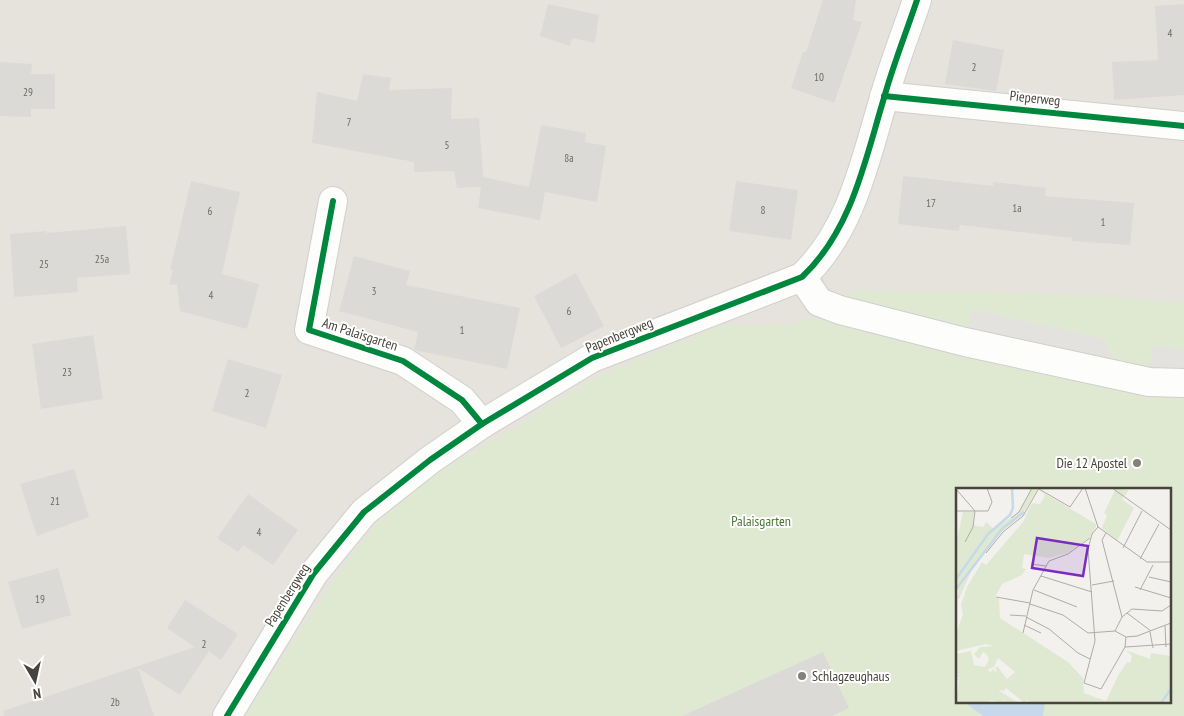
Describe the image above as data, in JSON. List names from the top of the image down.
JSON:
{
  "streets": {
    "street": ["Pieperweg", "Am Palaisgarten", "Papenbergweg"]
  },
  "crossings": [
    ["Pieperweg", "Papenbergweg"],
    ["Am Palaisgarten", "Papenbergweg"]
  ],
  "parks": ["Palaisgarten"],
  "places": ["Die 12 Apostel", "Schlagzeughaus"],
  "house_numbers": [
    "4",
    "2",
    "10",
    "29",
    "7",
    "5",
    "8a",
    "17",
    "1a",
    "8",
    "6",
    "1",
    "25a",
    "25",
    "3",
    "4",
    "6",
    "1",
    "23",
    "2",
    "21",
    "4",
    "19",
    "2",
    "2b"
  ],
  "north": "bottom"
}
